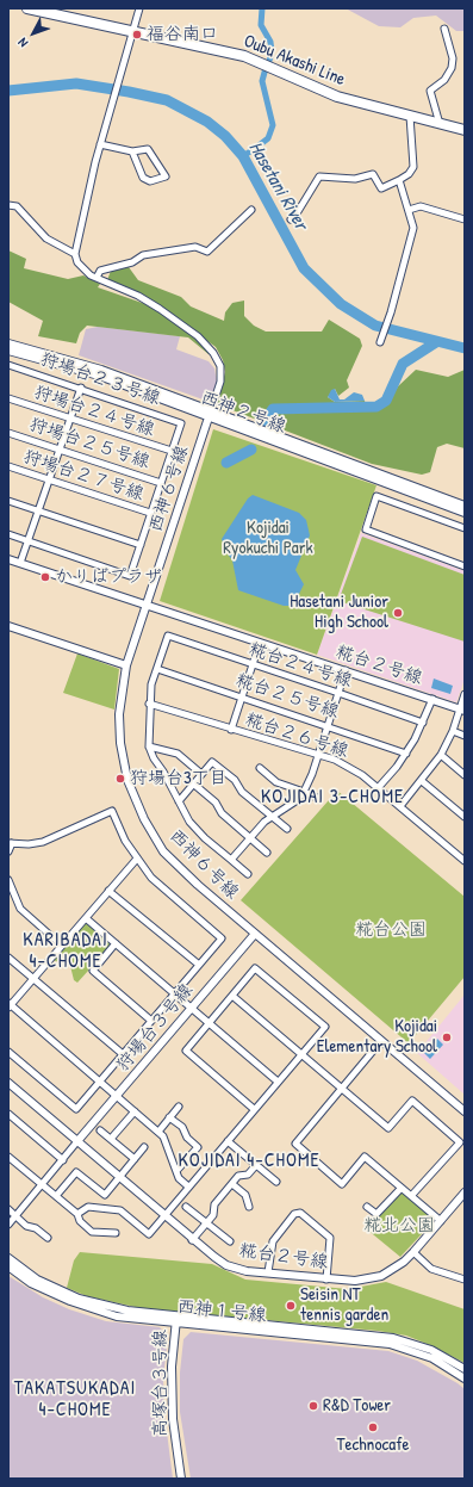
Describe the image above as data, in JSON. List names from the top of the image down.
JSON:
{
  "streets": {
    "main road": ["Oubu Akashi Line"],
    "street": [
      "狩場台２３号線",
      "狩場台２４号線",
      "西神２号線",
      "狩場台２５号線",
      "狩場台２７号線",
      "西神６号線",
      "糀台２４号線",
      "糀台２号線",
      "糀台２５号線",
      "糀台２６号線",
      "狩場台３号線",
      "西神１号線",
      "高塚台３号線"
    ]
  },
  "crossings": [
    ["狩場台２３号線", "狩場台２４号線"],
    ["西神２号線", "西神６号線"],
    ["西神６号線", "糀台２号線"],
    ["西神６号線", "狩場台３号線"],
    ["糀台２４号線", "糀台２５号線"],
    ["糀台２号線", "狩場台３号線"],
    ["西神１号線", "高塚台３号線"]
  ],
  "districts": [
    "KOJIDAI 3-CHOME",
    "KARIBADAI 4-CHOME",
    "KOJIDAI 4-CHOME",
    "TAKATSUKADAI 4-CHOME"
  ],
  "water": ["Hasetani River"],
  "parks": ["Kojidai Ryokuchi Park", "糀台公園", "糀北公園"],
  "places": [
    "福谷南口",
    "かりばプラザ",
    "Hasetani Junior High School",
    "狩場台3丁目",
    "Kojidai Elementary School",
    "Seisin NT tennis garden",
    "R&D Tower",
    "Technocafe"
  ],
  "north": "bottom left"
}
